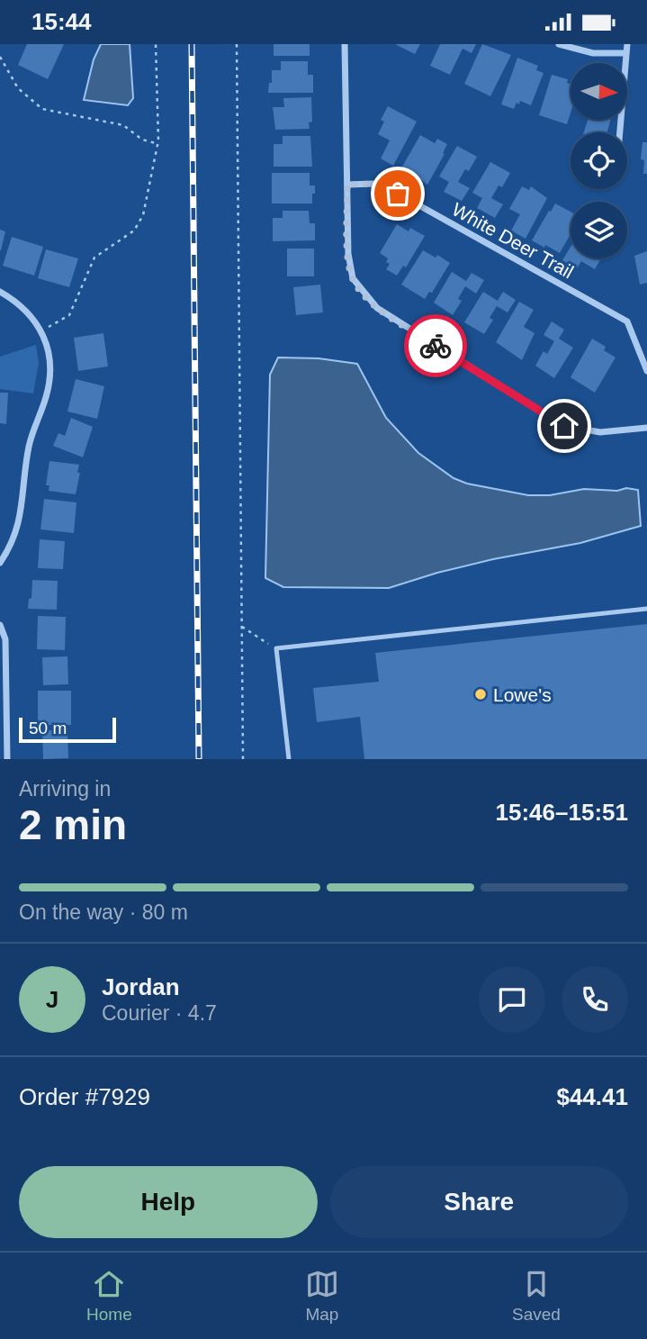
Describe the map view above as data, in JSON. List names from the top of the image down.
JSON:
{
  "streets": {
    "street": ["White Deer Trail"]
  },
  "places": ["Lowe's"],
  "scale_bar": "50 m",
  "north": "right",
  "page": {
    "status": "15:44",
    "scale": "50 m",
    "heading": ["2 min", "Arriving in", "15:46–15:51"],
    "panel": [
      "Jordan",
      "Courier · 4.7",
      "Order #7929",
      "$44.41"
    ],
    "bar": "On the way · 80 m",
    "round": "J",
    "buttons": ["Help", "Share"],
    "tabs": ["Home", "Map", "Saved"]
  }
}
